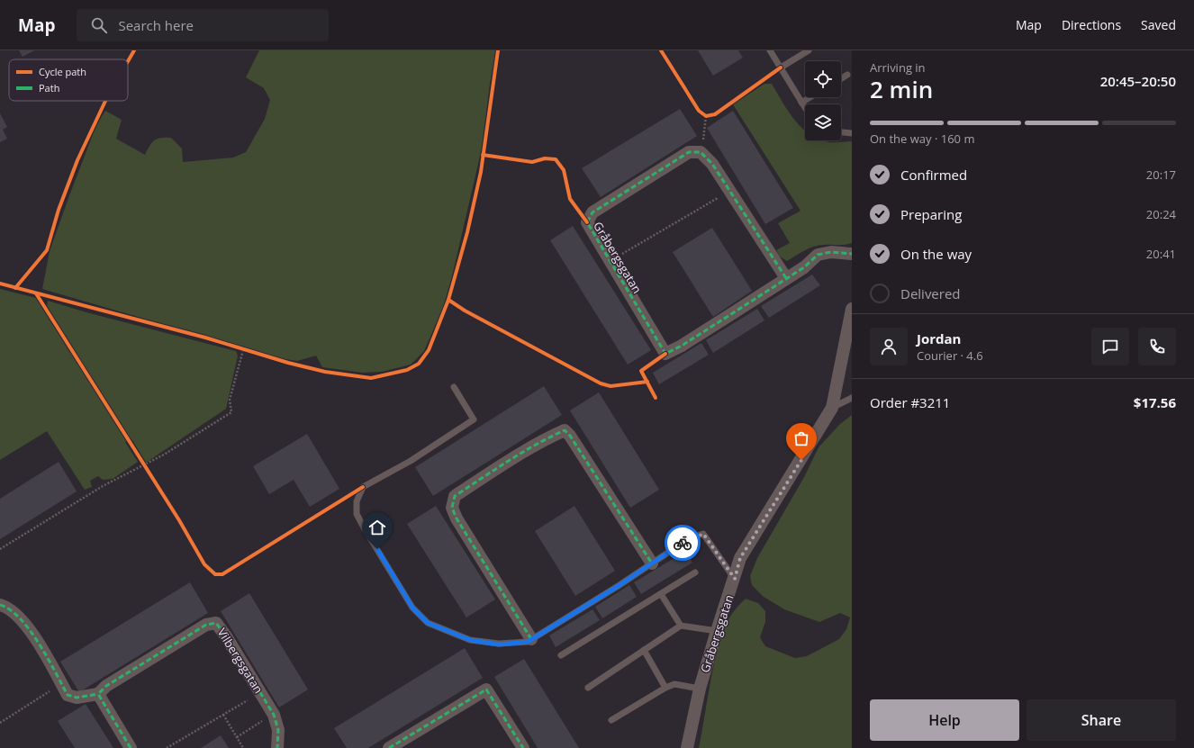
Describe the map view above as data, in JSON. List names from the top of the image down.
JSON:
{
  "streets": {
    "street": ["Gråbergsgatan", "Vilbergsgatan"]
  },
  "legend": ["Cycle path", "Path"],
  "page": {
    "header": "Map",
    "search": "Search here",
    "nav": ["Map", "Directions", "Saved"],
    "heading": ["2 min", "Arriving in", "20:45–20:50"],
    "panel": [
      "Jordan",
      "Courier · 4.6",
      "Order #3211",
      "$17.56"
    ],
    "bar": "On the way · 160 m",
    "list": [
      ["Confirmed", "20:17"],
      ["Preparing", "20:24"],
      ["On the way", "20:41"],
      "Delivered"
    ],
    "buttons": ["Help", "Share"]
  }
}
